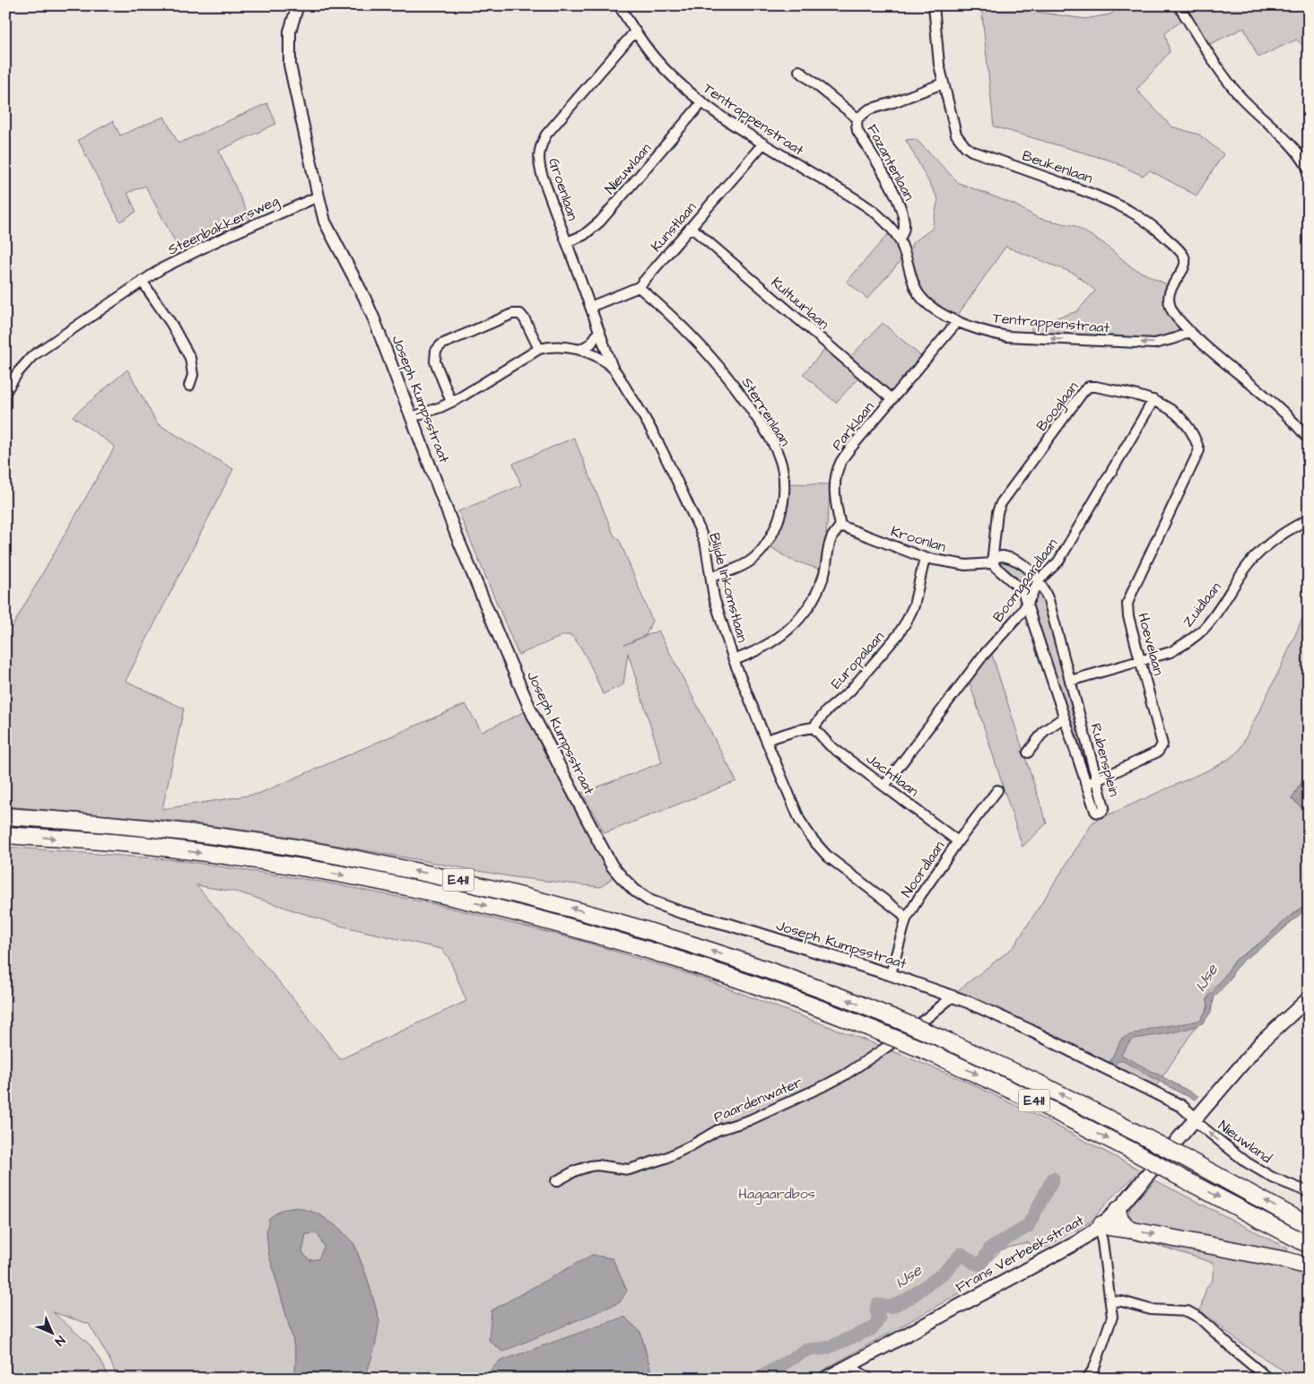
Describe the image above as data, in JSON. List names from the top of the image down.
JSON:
{
  "streets": {
    "highway": ["E411"],
    "main road": ["Frans Verbeekstraat"],
    "street": [
      "Tentrappenstraat",
      "Fazantenlaan",
      "Beukenlaan",
      "Nieuwlaan",
      "Groenlaan",
      "Steenbakkersweg",
      "Kunstlaan",
      "Kultuurlaan",
      "Joseph Kumpsstraat",
      "Booglaan",
      "Sterrenlaan",
      "Parklaan",
      "Kroonlan",
      "Boomgaardlaan",
      "Blijde Inkomstlaan",
      "Zuidlaan",
      "Hoevelaan",
      "Europalaan",
      "Rubensplein",
      "Jachtlaan",
      "Noordlaan",
      "Paardenwater",
      "Nieuwland"
    ]
  },
  "crossings": [
    ["Tentrappenstraat", "Fazantenlaan"],
    ["Tentrappenstraat", "Beukenlaan"],
    ["Tentrappenstraat", "Nieuwlaan"],
    ["Tentrappenstraat", "Groenlaan"],
    ["Tentrappenstraat", "Kunstlaan"],
    ["Tentrappenstraat", "Parklaan"],
    ["Nieuwlaan", "Groenlaan"],
    ["Groenlaan", "Kunstlaan"],
    ["Groenlaan", "Blijde Inkomstlaan"],
    ["Steenbakkersweg", "Joseph Kumpsstraat"],
    ["Kunstlaan", "Kultuurlaan"],
    ["Kunstlaan", "Sterrenlaan"],
    ["Kultuurlaan", "Parklaan"],
    ["Joseph Kumpsstraat", "Blijde Inkomstlaan"],
    ["Joseph Kumpsstraat", "Noordlaan"],
    ["Joseph Kumpsstraat", "Paardenwater"],
    ["Joseph Kumpsstraat", "Nieuwland"],
    ["Joseph Kumpsstraat", "Frans Verbeekstraat"],
    ["Booglaan", "Kroonlan"],
    ["Booglaan", "Boomgaardlaan"],
    ["Booglaan", "Hoevelaan"],
    ["Booglaan", "Rubensplein"],
    ["Sterrenlaan", "Blijde Inkomstlaan"],
    ["Parklaan", "Kroonlan"],
    ["Kroonlan", "Europalaan"],
    ["Kroonlan", "Rubensplein"],
    ["Boomgaardlaan", "Rubensplein"],
    ["Boomgaardlaan", "Jachtlaan"],
    ["Blijde Inkomstlaan", "Noordlaan"],
    ["Zuidlaan", "Hoevelaan"],
    ["Zuidlaan", "Rubensplein"],
    ["Hoevelaan", "Rubensplein"],
    ["Europalaan", "Jachtlaan"],
    ["Jachtlaan", "Noordlaan"],
    ["Nieuwland", "Frans Verbeekstraat"]
  ],
  "one_way": ["Nieuwland"],
  "water": ["IJse"],
  "parks": ["Hagaardbos"],
  "north": "bottom right"
}
